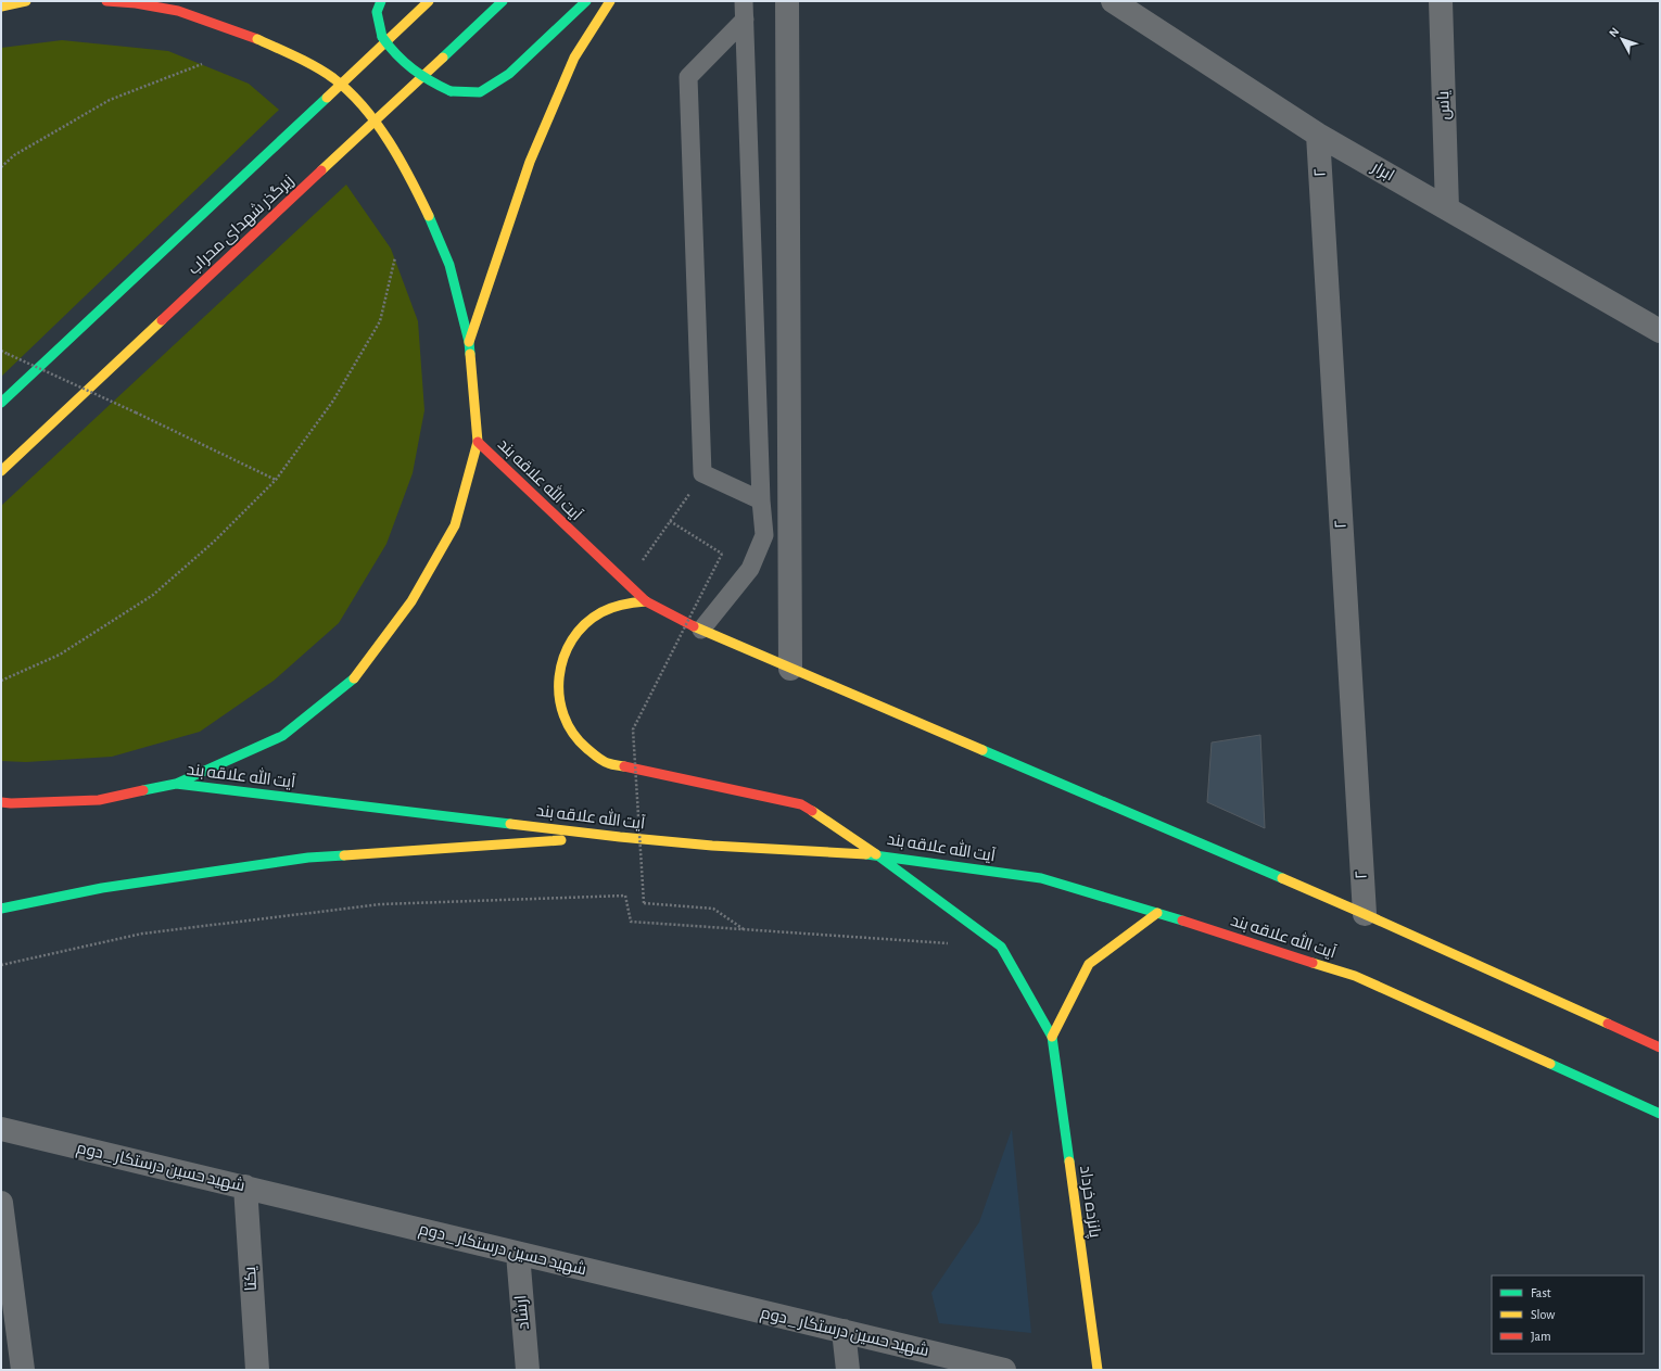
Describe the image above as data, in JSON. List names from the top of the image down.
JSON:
{
  "streets": {
    "main road": ["زیرگذر شهدای محراب", "آیت الله علاقه بند", "پانزده خرداد"],
    "street": [
      "یاس",
      "ابرار",
      "۲",
      "شهید حسین درستکار _ دوم",
      "یکتا",
      "ارشاد"
    ]
  },
  "crossings": [
    ["یاس", "ابرار"],
    ["ابرار", "۲"],
    ["۲", "آیت الله علاقه بند"],
    ["آیت الله علاقه بند", "پانزده خرداد"],
    ["شهید حسین درستکار _ دوم", "یکتا"],
    ["شهید حسین درستکار _ دوم", "ارشاد"]
  ],
  "legend": ["Fast", "Slow", "Jam"],
  "north": "top left"
}
